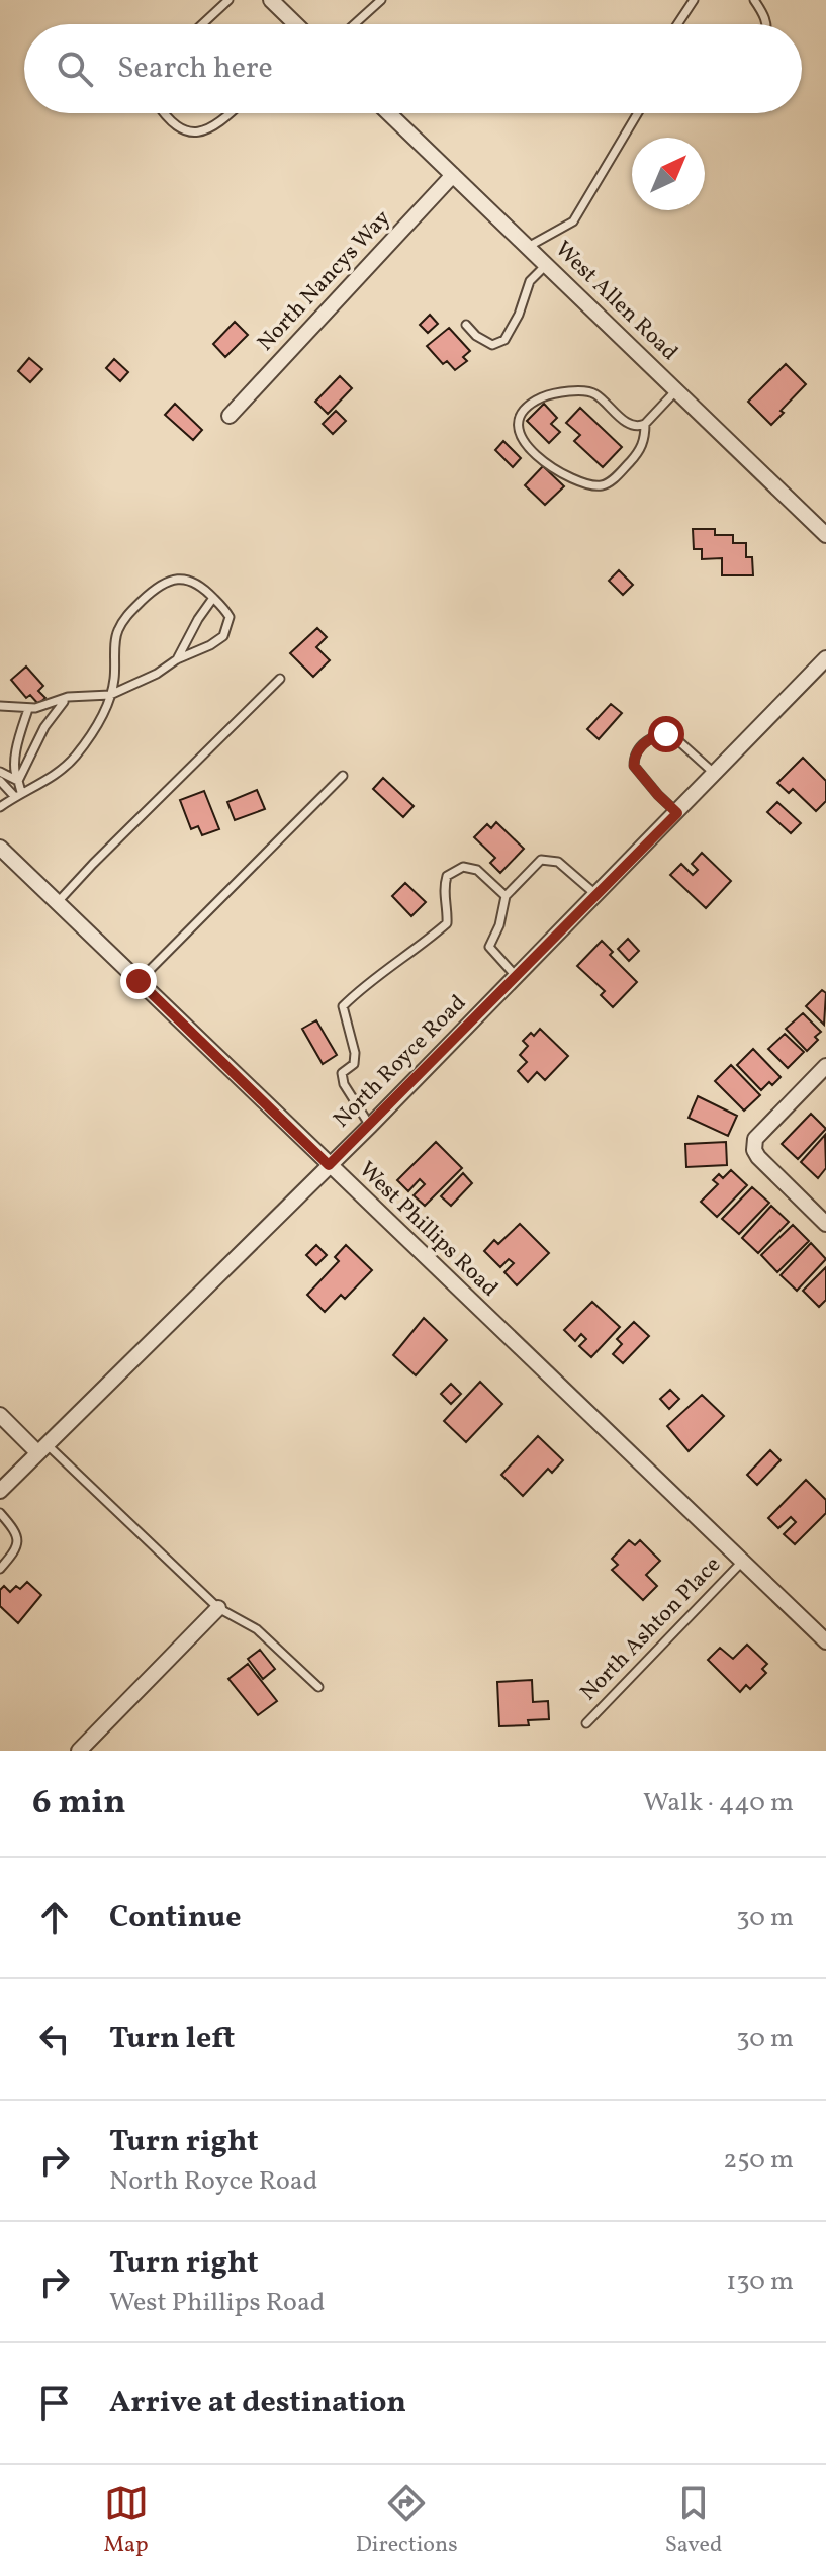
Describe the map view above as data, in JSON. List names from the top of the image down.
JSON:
{
  "streets": {
    "street": [
      "North Nancys Way",
      "West Allen Road",
      "North Royce Road",
      "West Phillips Road"
    ],
    "lane": ["North Ashton Place"]
  },
  "crossings": [
    ["North Nancys Way", "West Allen Road"],
    ["North Royce Road", "West Phillips Road"],
    ["West Phillips Road", "North Ashton Place"]
  ],
  "north": "top right",
  "page": {
    "search": "Search here",
    "heading": ["6 min", "Walk · 440 m"],
    "list": [
      ["Continue", "30 m"],
      ["Turn left", "30 m"],
      ["Turn right", "North Royce Road", "250 m"],
      ["Turn right", "West Phillips Road", "130 m"],
      "Arrive at destination"
    ],
    "nav": ["Map", "Directions", "Saved"]
  }
}
